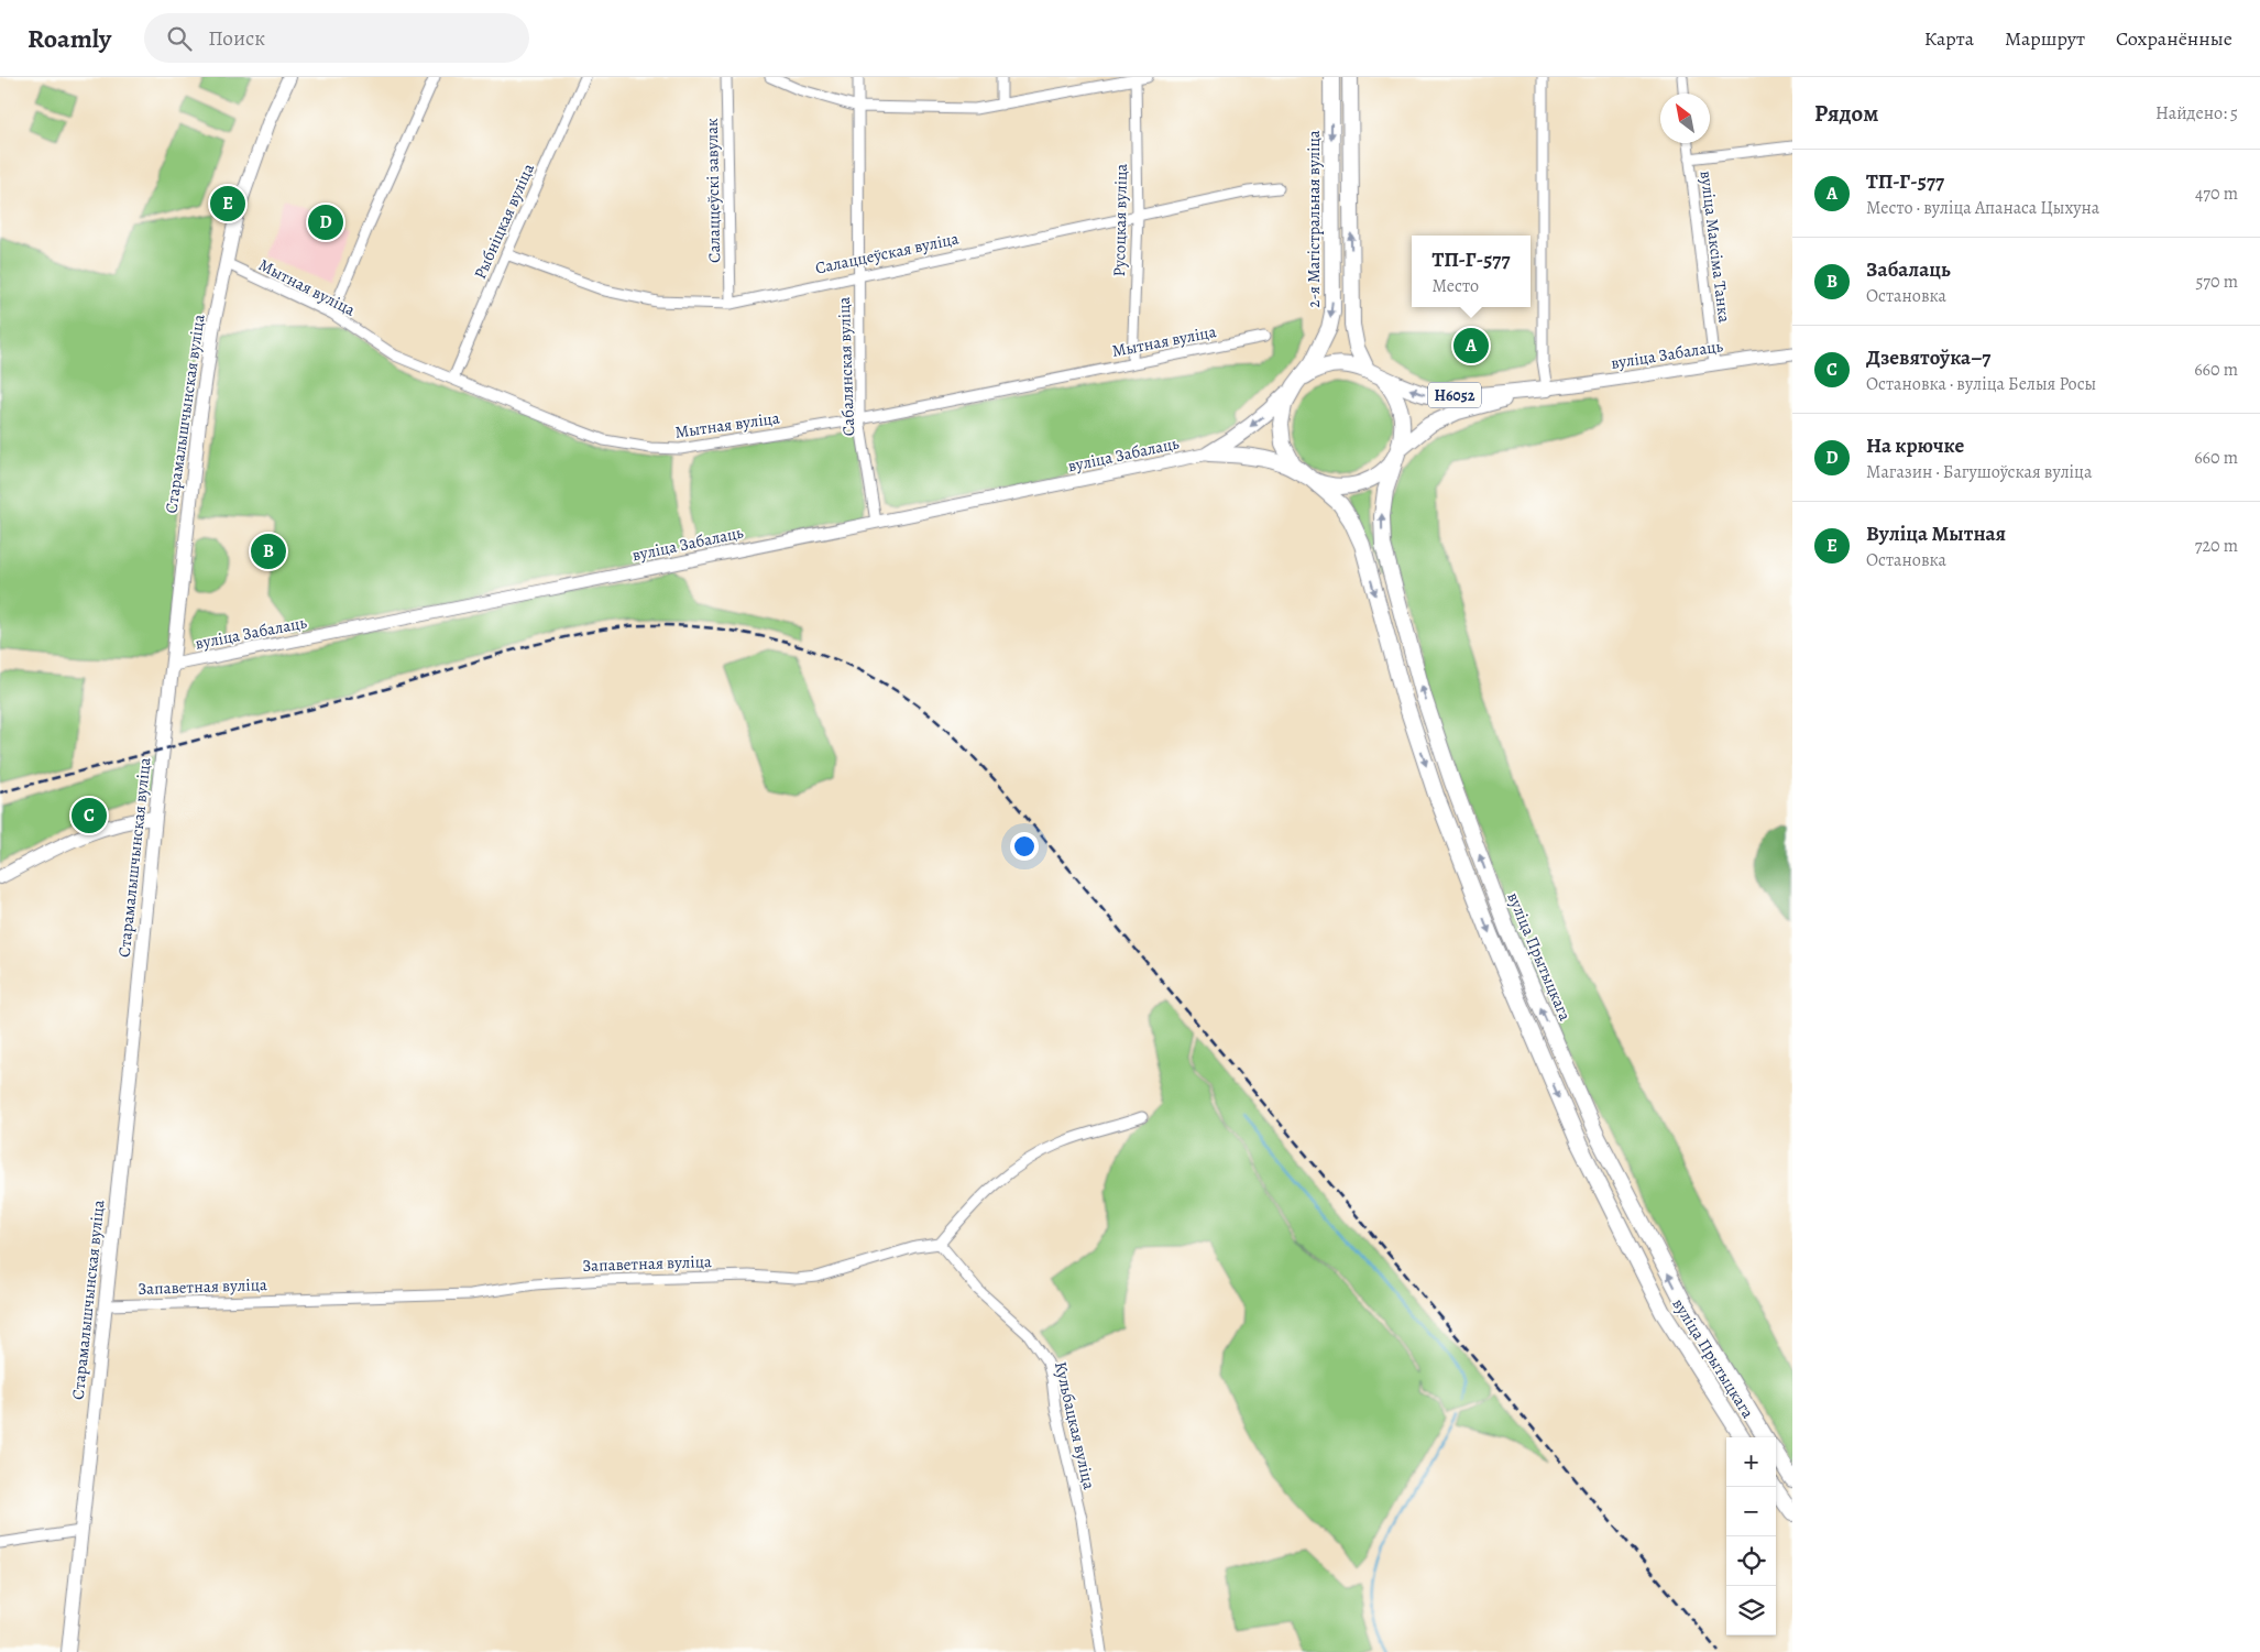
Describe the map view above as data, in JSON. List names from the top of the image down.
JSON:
{
  "streets": {
    "main road": [
      "2-я Магістральная вуліца",
      "Н6052",
      "Старамалышчынская вуліца",
      "вуліца Прытыцкага"
    ],
    "street": [
      "Салаццеўскі завулак",
      "Русоцкая вуліца",
      "Рыбніцкая вуліца",
      "вуліца Максіма Танка",
      "Салаццеўская вуліца",
      "Мытная вуліца",
      "вуліца Забалаць",
      "Сабалянская вуліца",
      "Запаветная вуліца",
      "Кульбацкая вуліца"
    ]
  },
  "crossings": [
    ["Салаццеўскі завулак", "Салаццеўская вуліца"],
    ["2-я Магістральная вуліца", "Н6052"],
    ["2-я Магістральная вуліца", "вуліца Прытыцкага"],
    ["Русоцкая вуліца", "Салаццеўская вуліца"],
    ["Русоцкая вуліца", "Мытная вуліца"],
    ["Рыбніцкая вуліца", "Салаццеўская вуліца"],
    ["Рыбніцкая вуліца", "Мытная вуліца"],
    ["вуліца Максіма Танка", "вуліца Забалаць"],
    ["Салаццеўская вуліца", "Сабалянская вуліца"],
    ["Мытная вуліца", "Сабалянская вуліца"],
    ["Мытная вуліца", "Старамалышчынская вуліца"],
    ["вуліца Забалаць", "Сабалянская вуліца"],
    ["вуліца Забалаць", "Н6052"],
    ["вуліца Забалаць", "Старамалышчынская вуліца"],
    ["Н6052", "вуліца Прытыцкага"],
    ["Старамалышчынская вуліца", "Запаветная вуліца"],
    ["Запаветная вуліца", "Кульбацкая вуліца"]
  ],
  "north": "top left",
  "page": {
    "header": "Roamly",
    "search": "Поиск",
    "nav": ["Карта", "Маршрут", "Сохранённые"],
    "heading": ["Рядом", "Найдено: 5"],
    "list": [
      {
        "mark": "A",
        "name": "ТП-Г-577",
        "note": "Место · вуліца Апанаса Цыхуна",
        "value": "470 m"
      },
      {
        "mark": "B",
        "name": "Забалаць",
        "note": "Остановка",
        "value": "570 m"
      },
      {
        "mark": "C",
        "name": "Дзевятоўка–7",
        "note": "Остановка · вуліца Белыя Росы",
        "value": "660 m"
      },
      {
        "mark": "D",
        "name": "На крючке",
        "note": "Магазин · Багушоўская вуліца",
        "value": "660 m"
      },
      {
        "mark": "E",
        "name": "Вуліца Мытная",
        "note": "Остановка",
        "value": "720 m"
      }
    ],
    "pins": [
      "E",
      "D",
      "A",
      "B",
      "C"
    ],
    "popup": ["ТП-Г-577", "Место"],
    "map_buttons": ["+", "−"]
  }
}
